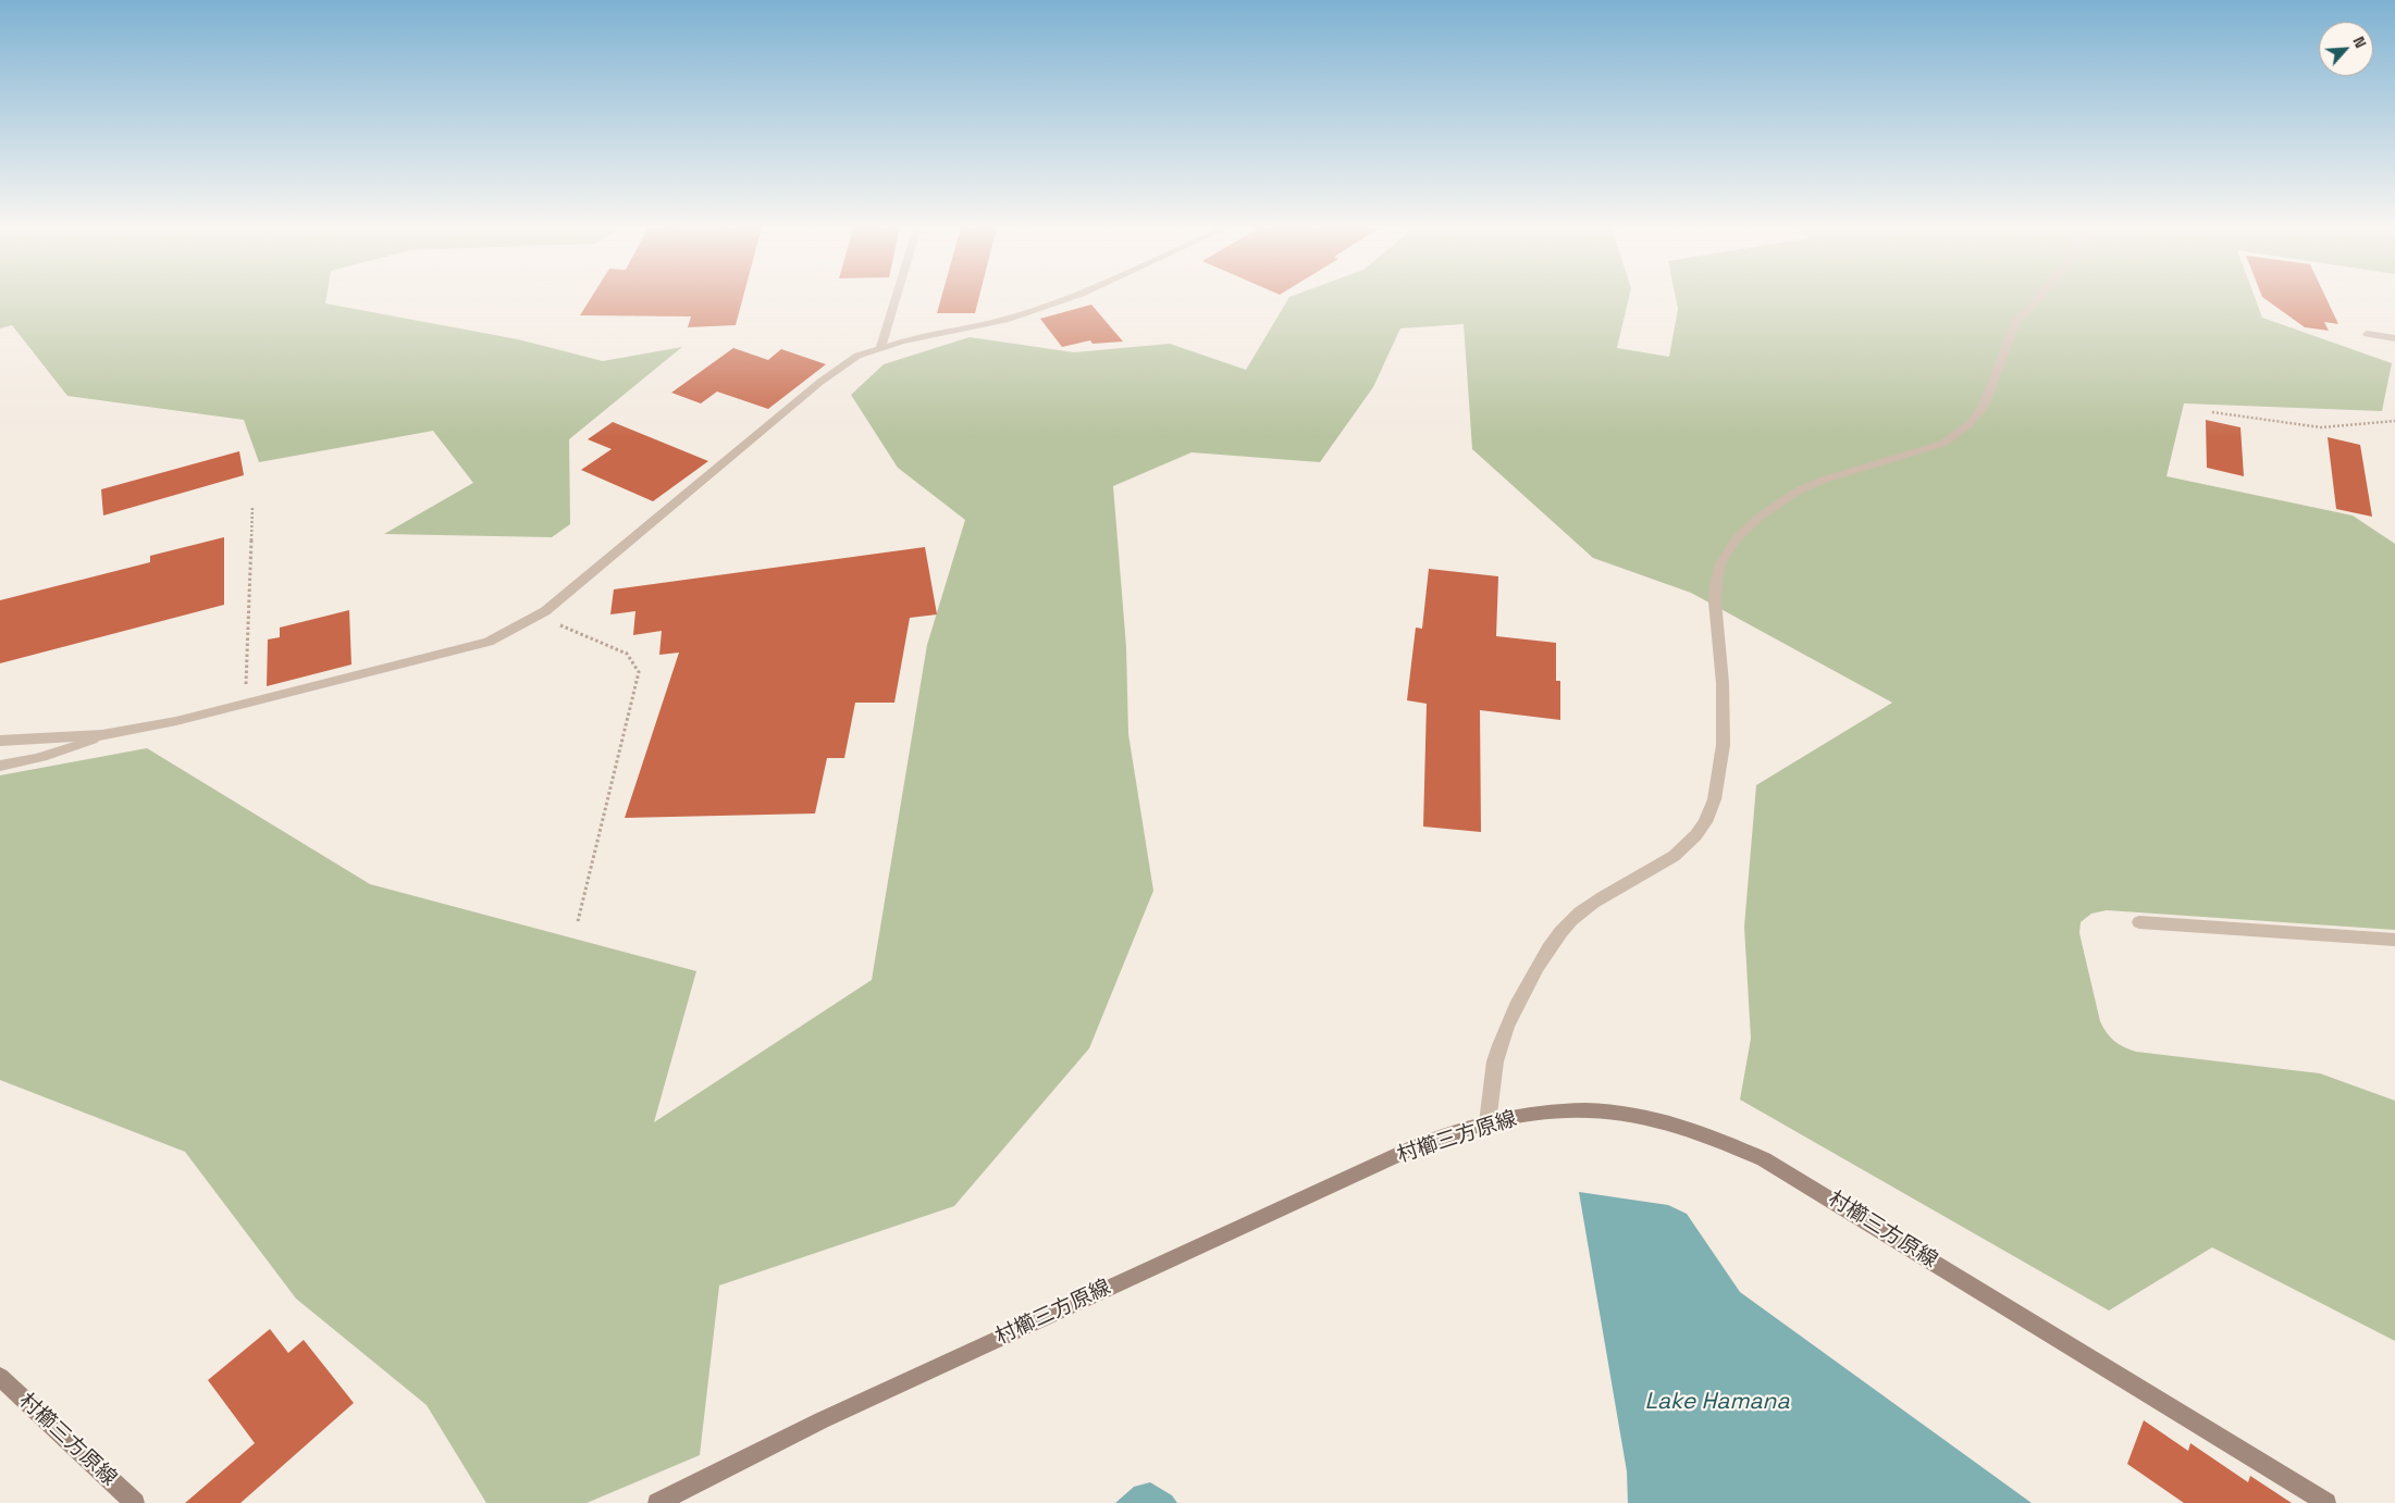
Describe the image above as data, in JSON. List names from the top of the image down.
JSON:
{
  "streets": {
    "main road": ["村櫛三方原線"]
  },
  "water": ["Lake Hamana"],
  "north": "top right"
}
